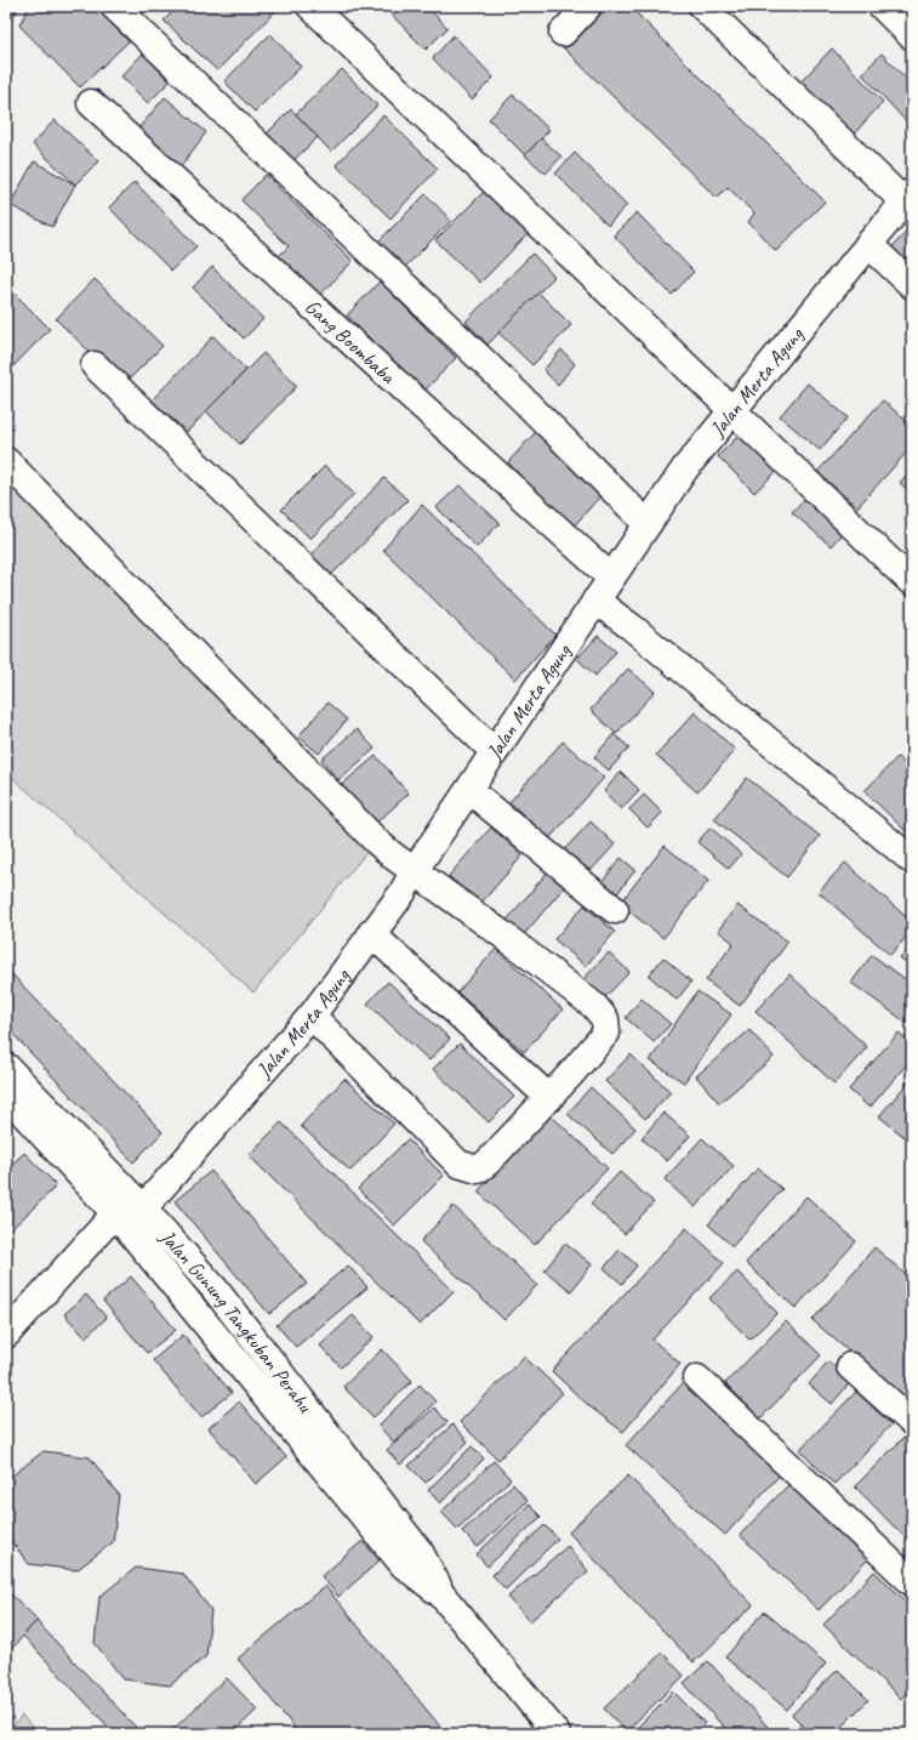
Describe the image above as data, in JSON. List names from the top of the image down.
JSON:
{
  "streets": {
    "street": ["Gang Boombaba", "Jalan Merta Agung", "Jalan Gunung Tangkuban Perahu"]
  },
  "crossings": [
    ["Gang Boombaba", "Jalan Merta Agung"],
    ["Jalan Merta Agung", "Jalan Gunung Tangkuban Perahu"]
  ]
}
